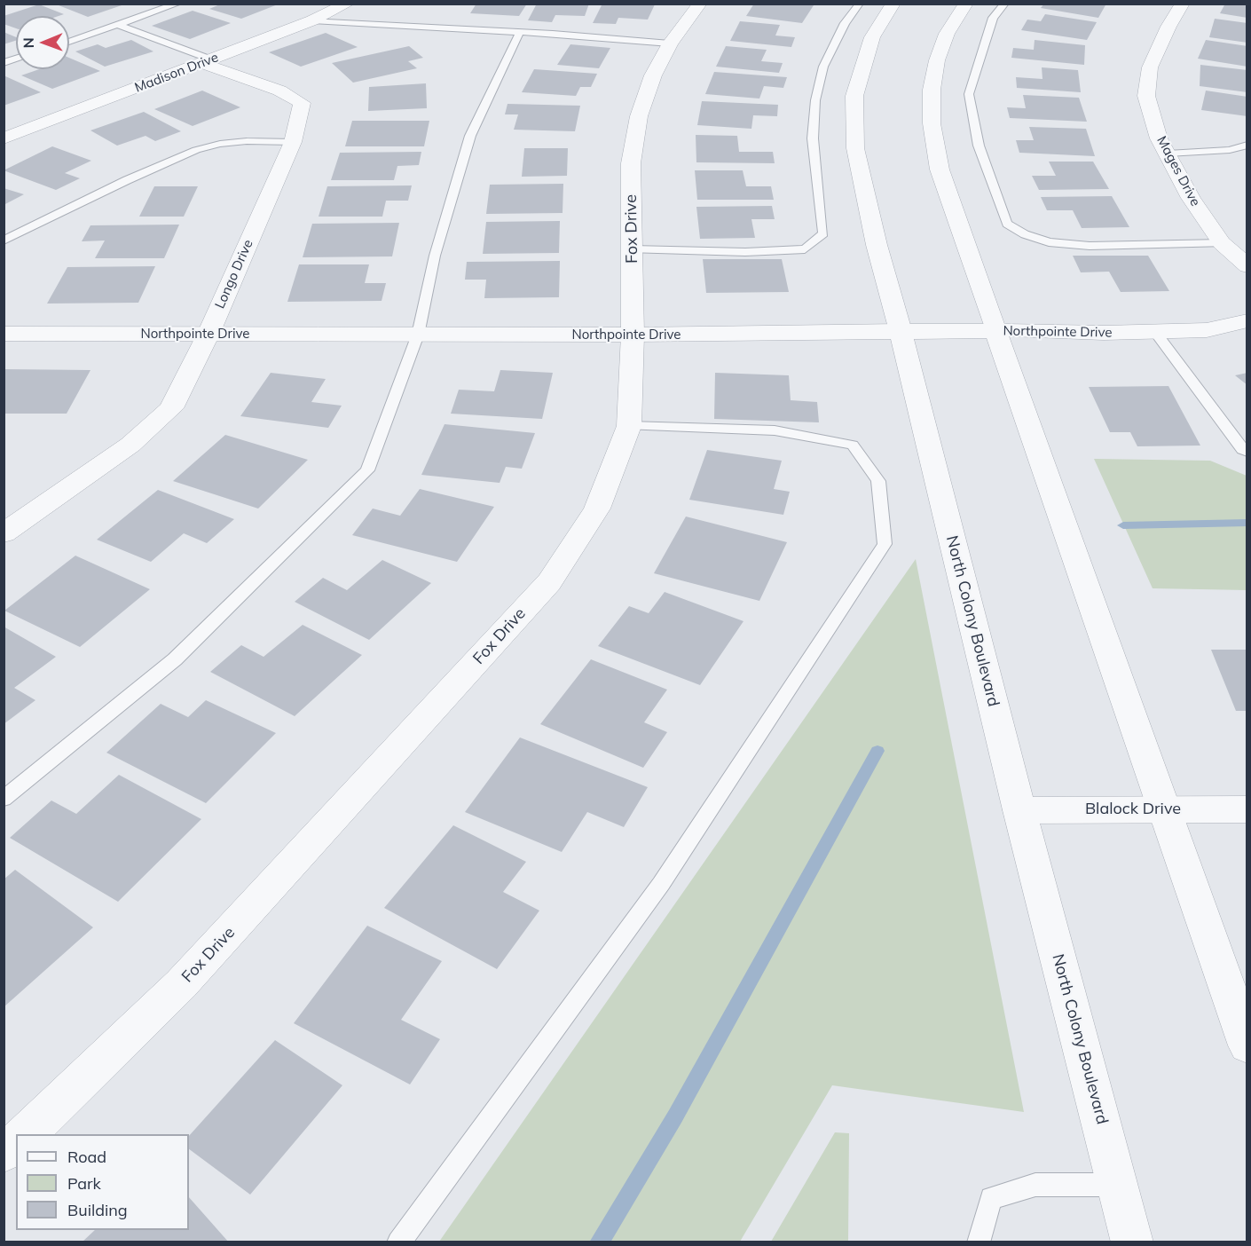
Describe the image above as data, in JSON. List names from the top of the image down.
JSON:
{
  "streets": {
    "street": [
      "Madison Drive",
      "Mages Drive",
      "Fox Drive",
      "Longo Drive",
      "Northpointe Drive",
      "North Colony Boulevard",
      "Blalock Drive"
    ]
  },
  "crossings": [
    ["Madison Drive", "Longo Drive"],
    ["Fox Drive", "Northpointe Drive"],
    ["Longo Drive", "Northpointe Drive"],
    ["Northpointe Drive", "North Colony Boulevard"],
    ["North Colony Boulevard", "Blalock Drive"]
  ],
  "legend": ["Road", "Park", "Building"],
  "north": "left"
}
